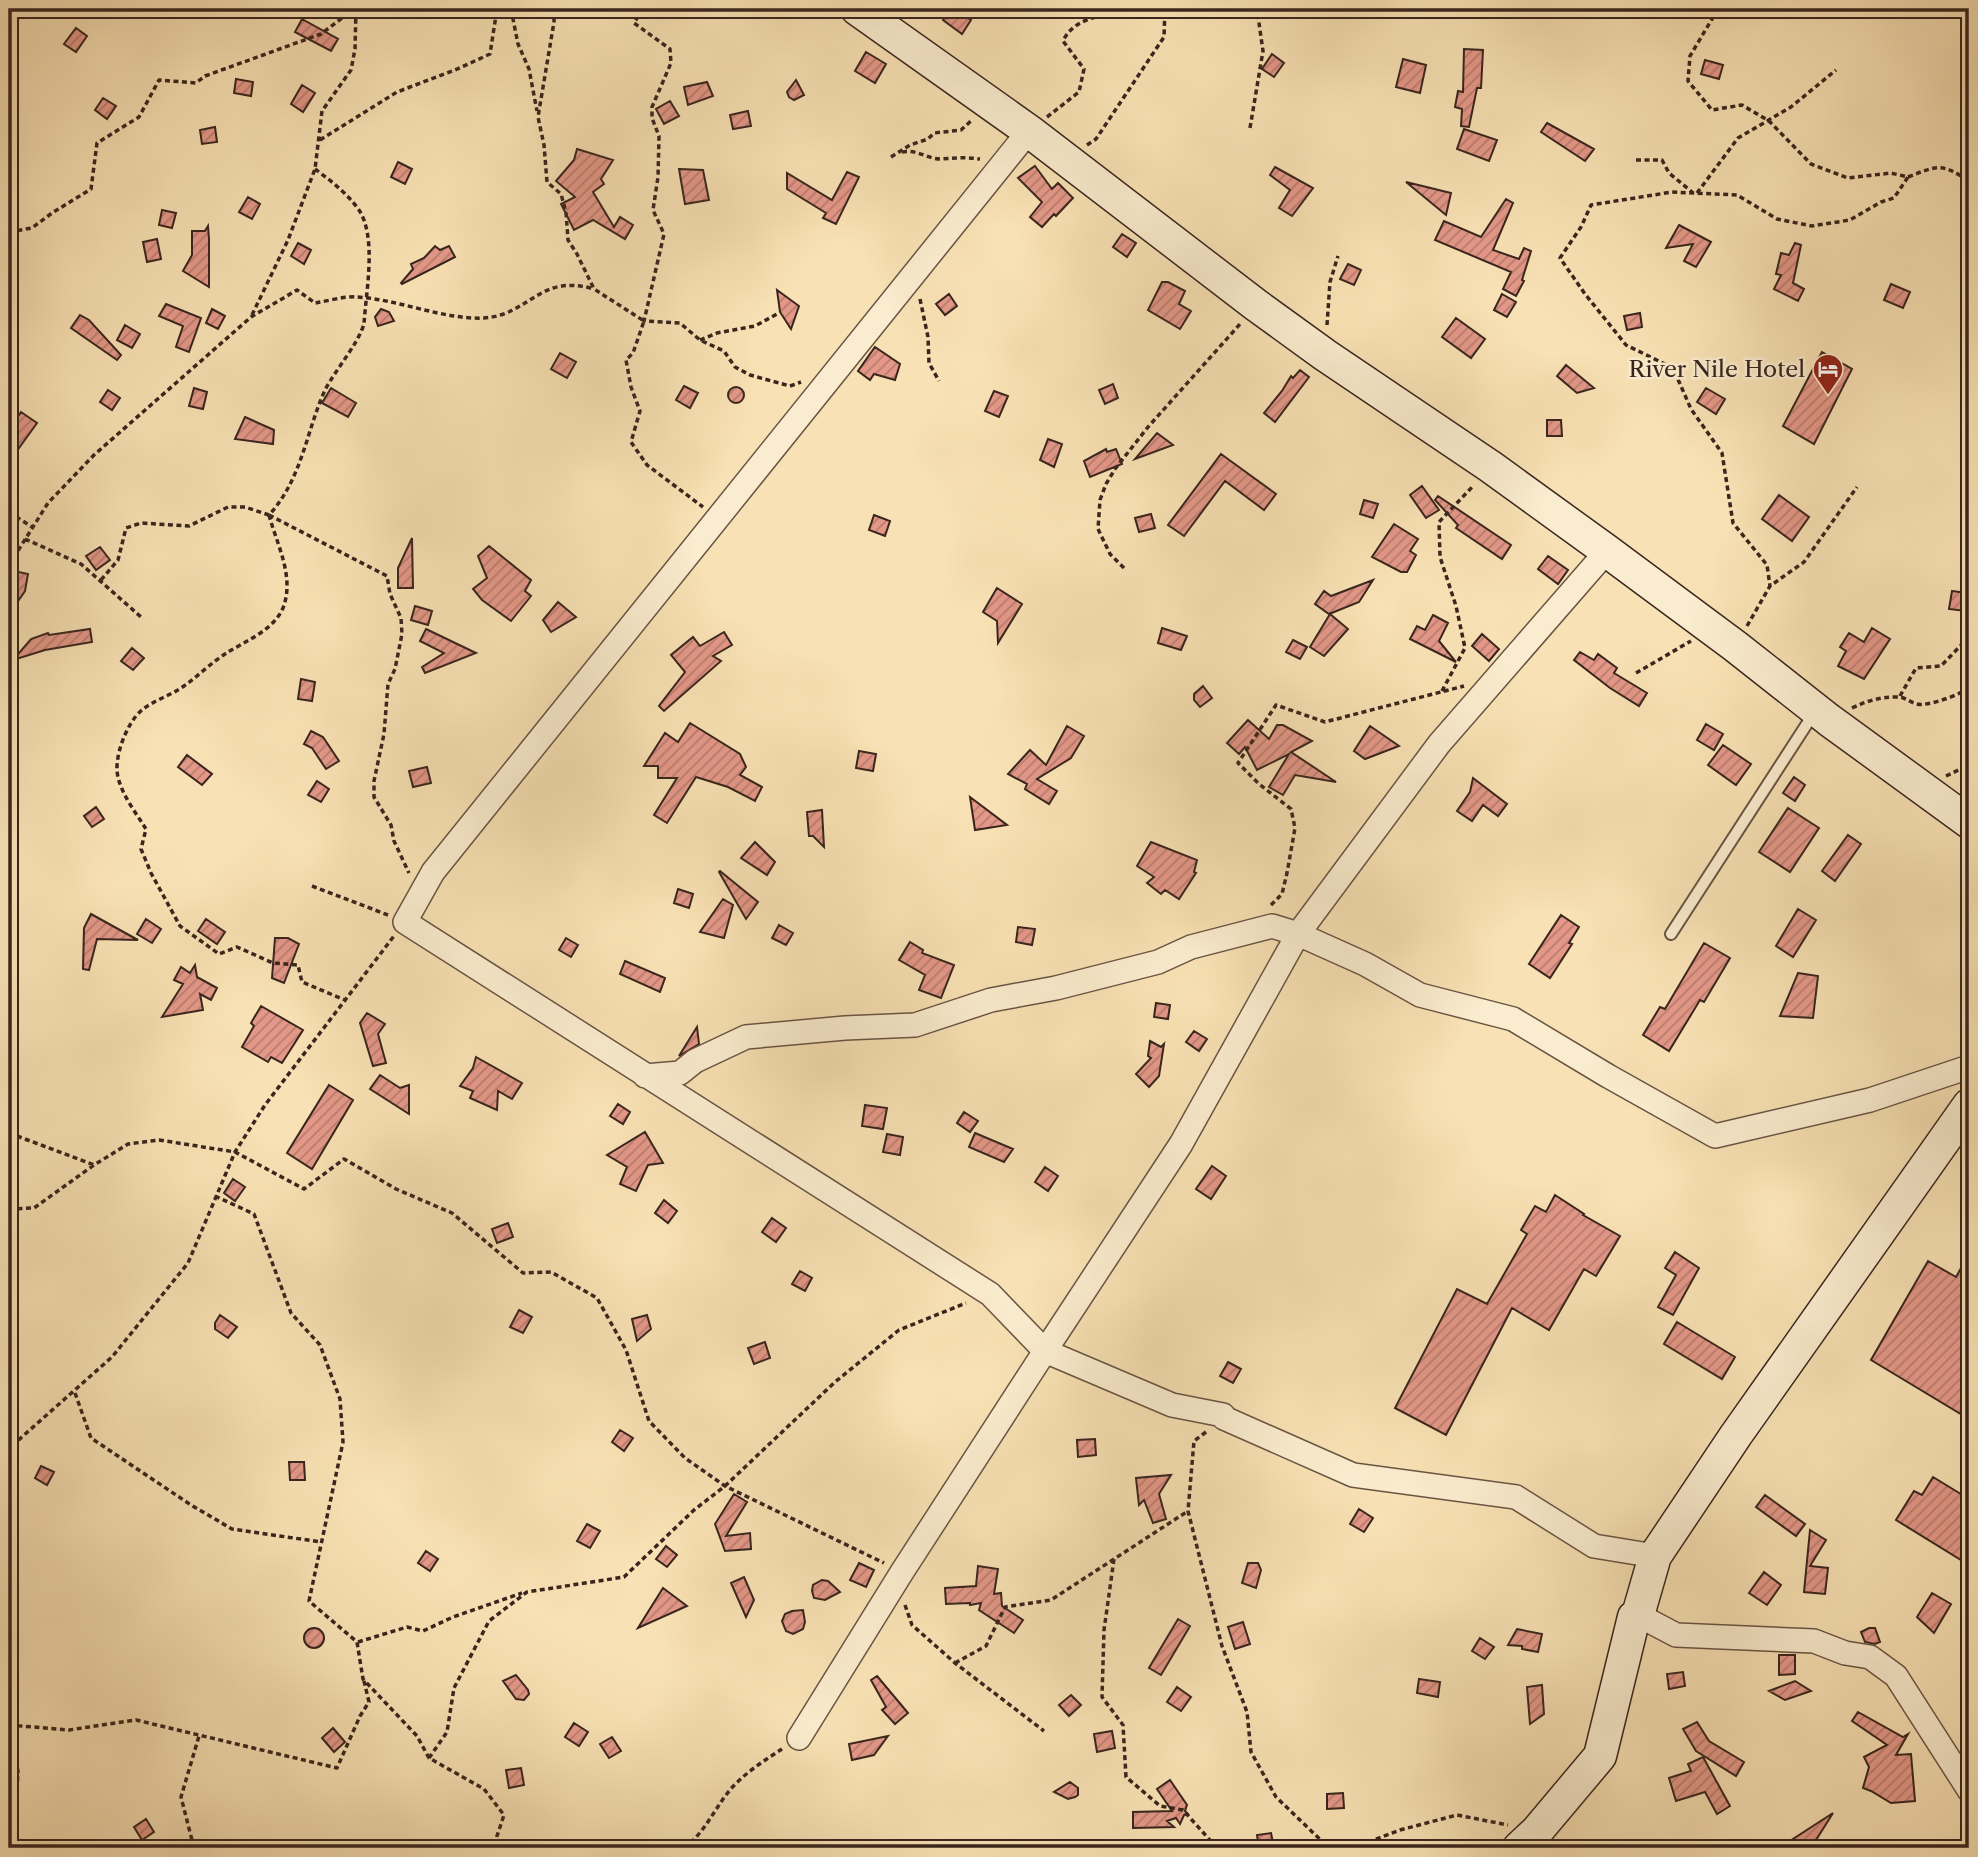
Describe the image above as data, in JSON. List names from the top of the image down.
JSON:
{
  "places": {
    "hotel": ["River Nile Hotel"]
  }
}
